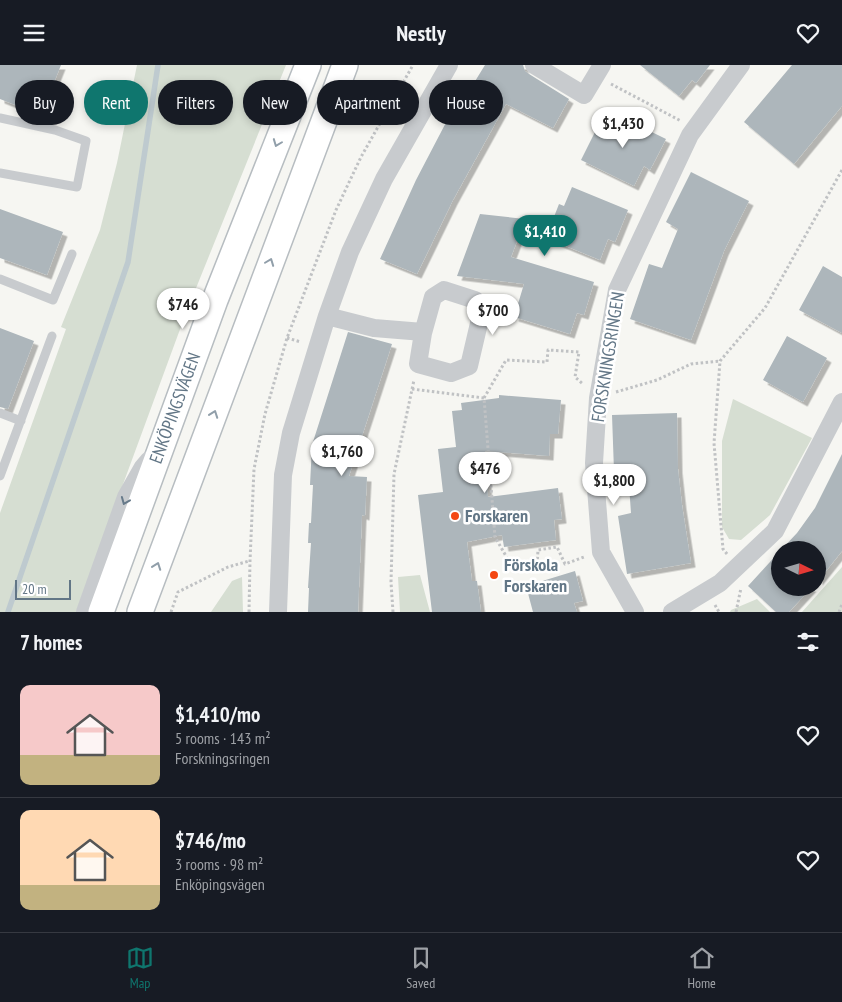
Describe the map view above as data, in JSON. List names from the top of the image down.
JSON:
{
  "streets": {
    "main road": ["ENKÖPINGSVÄGEN"],
    "street": ["FORSKNINGSRINGEN"]
  },
  "places": ["Forskaren", "Förskola Forskaren"],
  "scale_bar": "20 m",
  "north": "right",
  "page": {
    "header": "Nestly",
    "chip": [
      "Buy",
      "Rent",
      "Filters",
      "New",
      "Apartment",
      "House"
    ],
    "price": [
      "$1,430",
      "$1,410",
      "$746",
      "$700",
      "$1,760",
      "$476",
      "$1,800"
    ],
    "scale": "20 m",
    "heading": "7 homes",
    "list": [
      {
        "name": "$1,410/mo",
        "note": "5 rooms · 143 m² · Forskningsringen"
      },
      {
        "name": "$746/mo",
        "note": "3 rooms · 98 m² · Enköpingsvägen"
      }
    ],
    "tabs": ["Map", "Saved", "Home"]
  }
}
